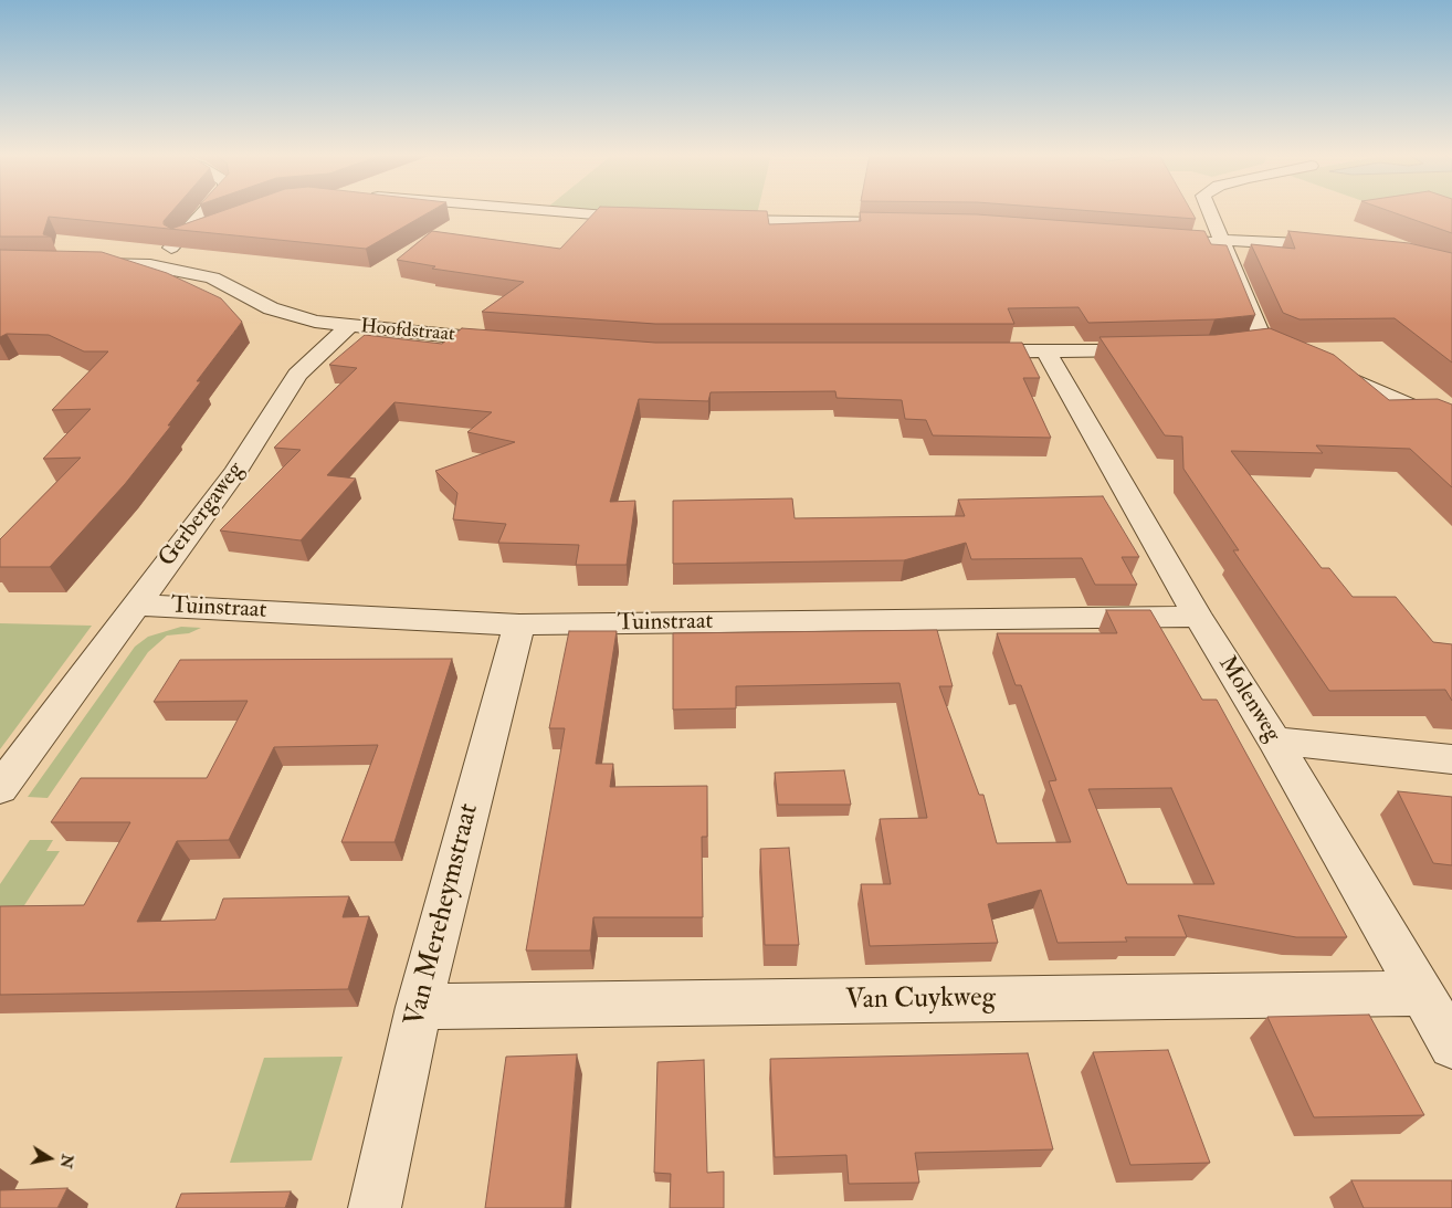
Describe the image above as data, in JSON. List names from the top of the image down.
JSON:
{
  "streets": {
    "street": [
      "Hoofdstraat",
      "Gerbergaweg",
      "Tuinstraat",
      "Molenweg",
      "Van Mereheymstraat",
      "Van Cuykweg"
    ]
  },
  "crossings": [
    ["Hoofdstraat", "Gerbergaweg"],
    ["Gerbergaweg", "Tuinstraat"],
    ["Tuinstraat", "Molenweg"],
    ["Tuinstraat", "Van Mereheymstraat"],
    ["Molenweg", "Van Cuykweg"],
    ["Van Mereheymstraat", "Van Cuykweg"]
  ],
  "north": "right"
}
